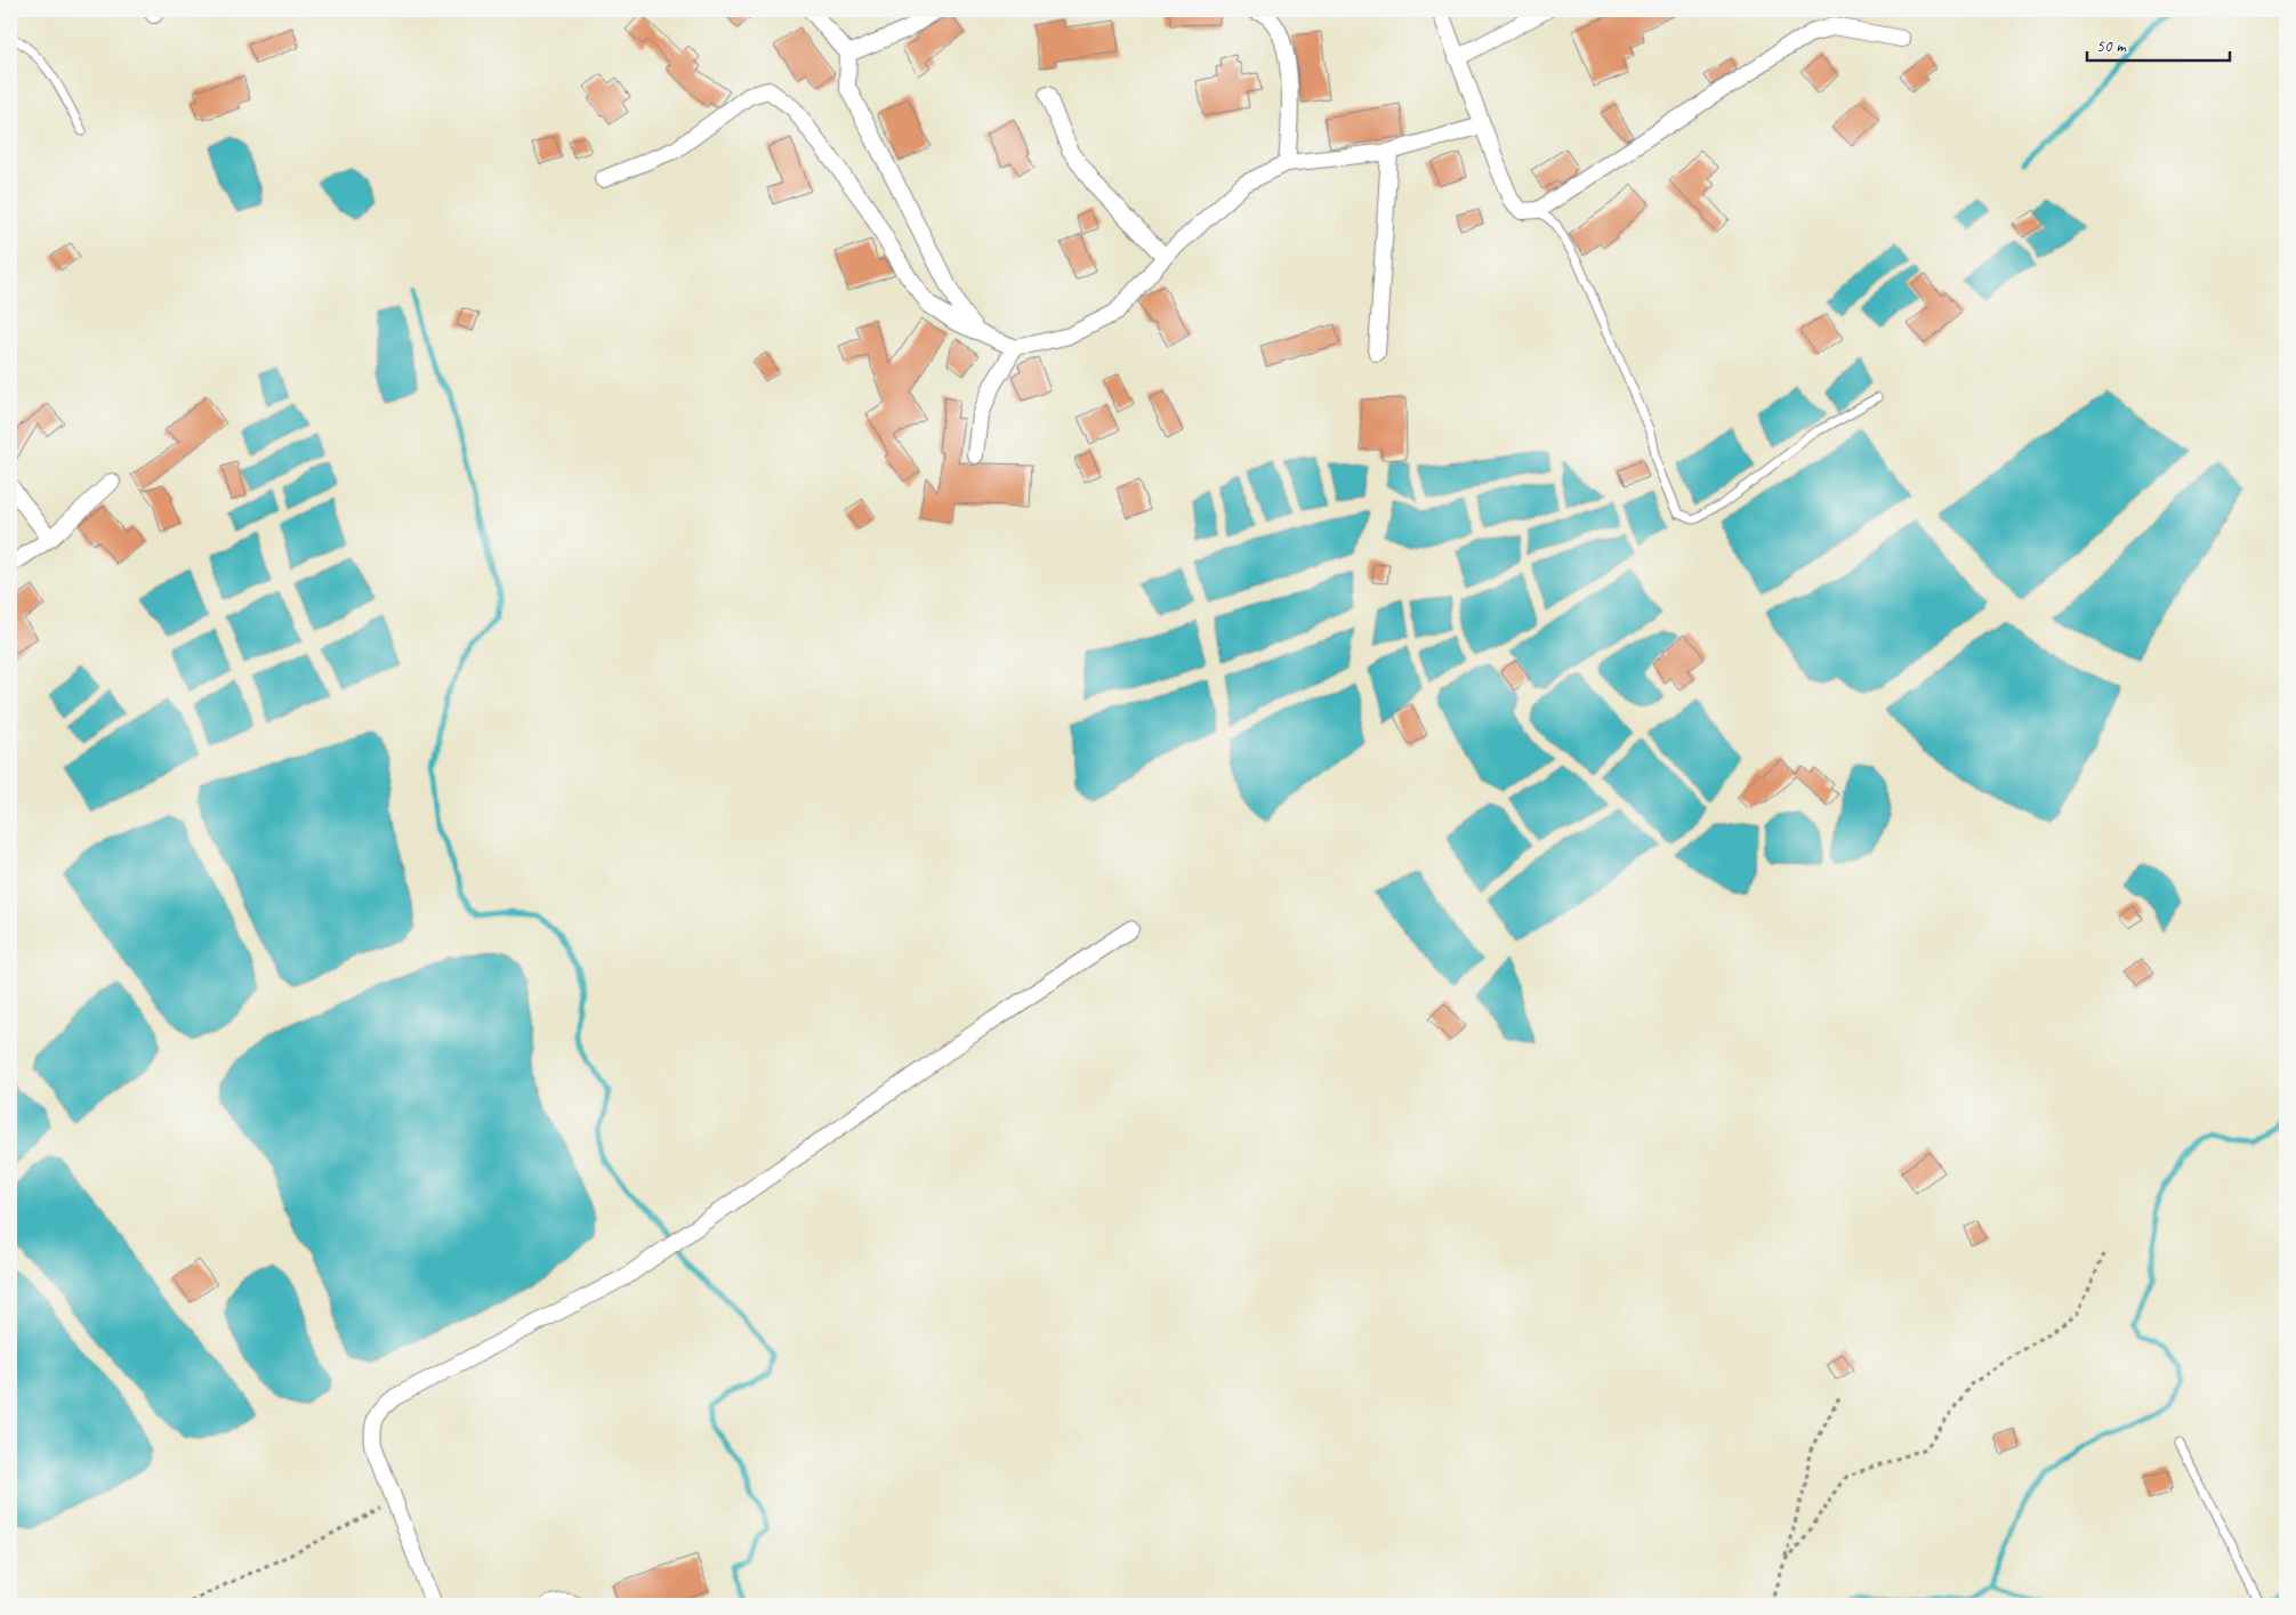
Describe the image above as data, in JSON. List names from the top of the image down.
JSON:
{
  "scale_bar": "50 m"
}
